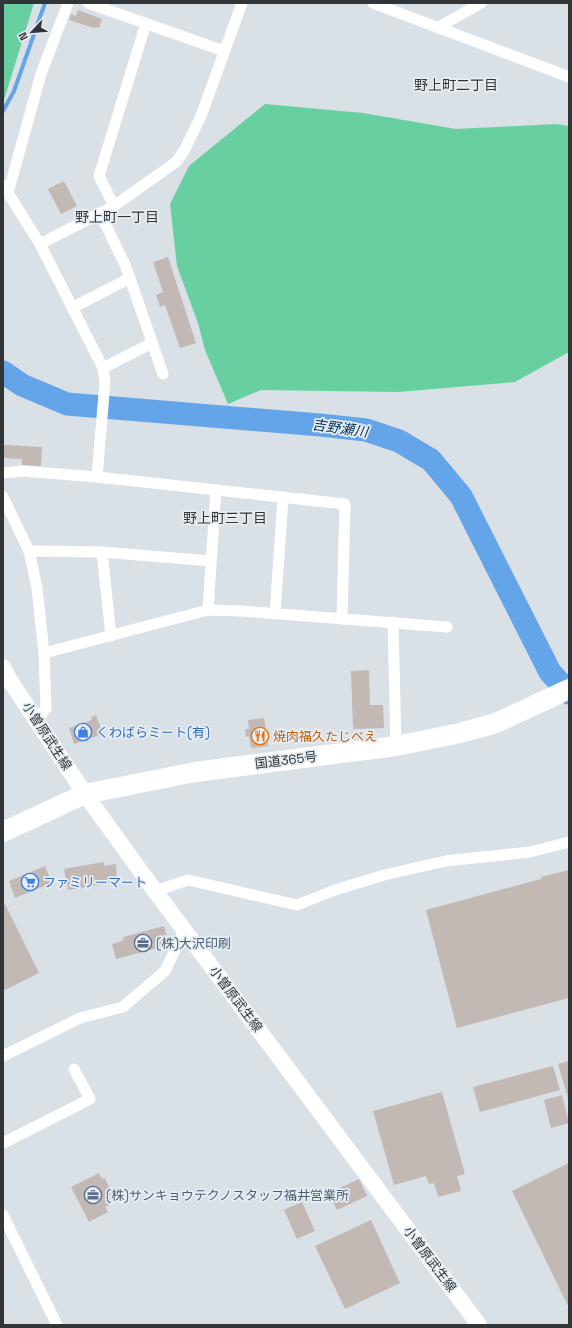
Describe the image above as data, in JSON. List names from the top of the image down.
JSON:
{
  "streets": {
    "highway": ["国道365号"],
    "main road": ["小曽原武生線"]
  },
  "crossings": [
    ["小曽原武生線", "国道365号"]
  ],
  "districts": ["野上町二丁目", "野上町一丁目", "野上町三丁目"],
  "water": ["吉野瀬川"],
  "places": {
    "shop": ["くわばらミート(有)"],
    "restaurant": ["焼肉福久たじべえ"],
    "supermarket": ["ファミリーマート"],
    "office": ["(株)大沢印刷", "(株)サンキョウテクノスタッフ福井営業所"]
  },
  "north": "bottom left"
}
